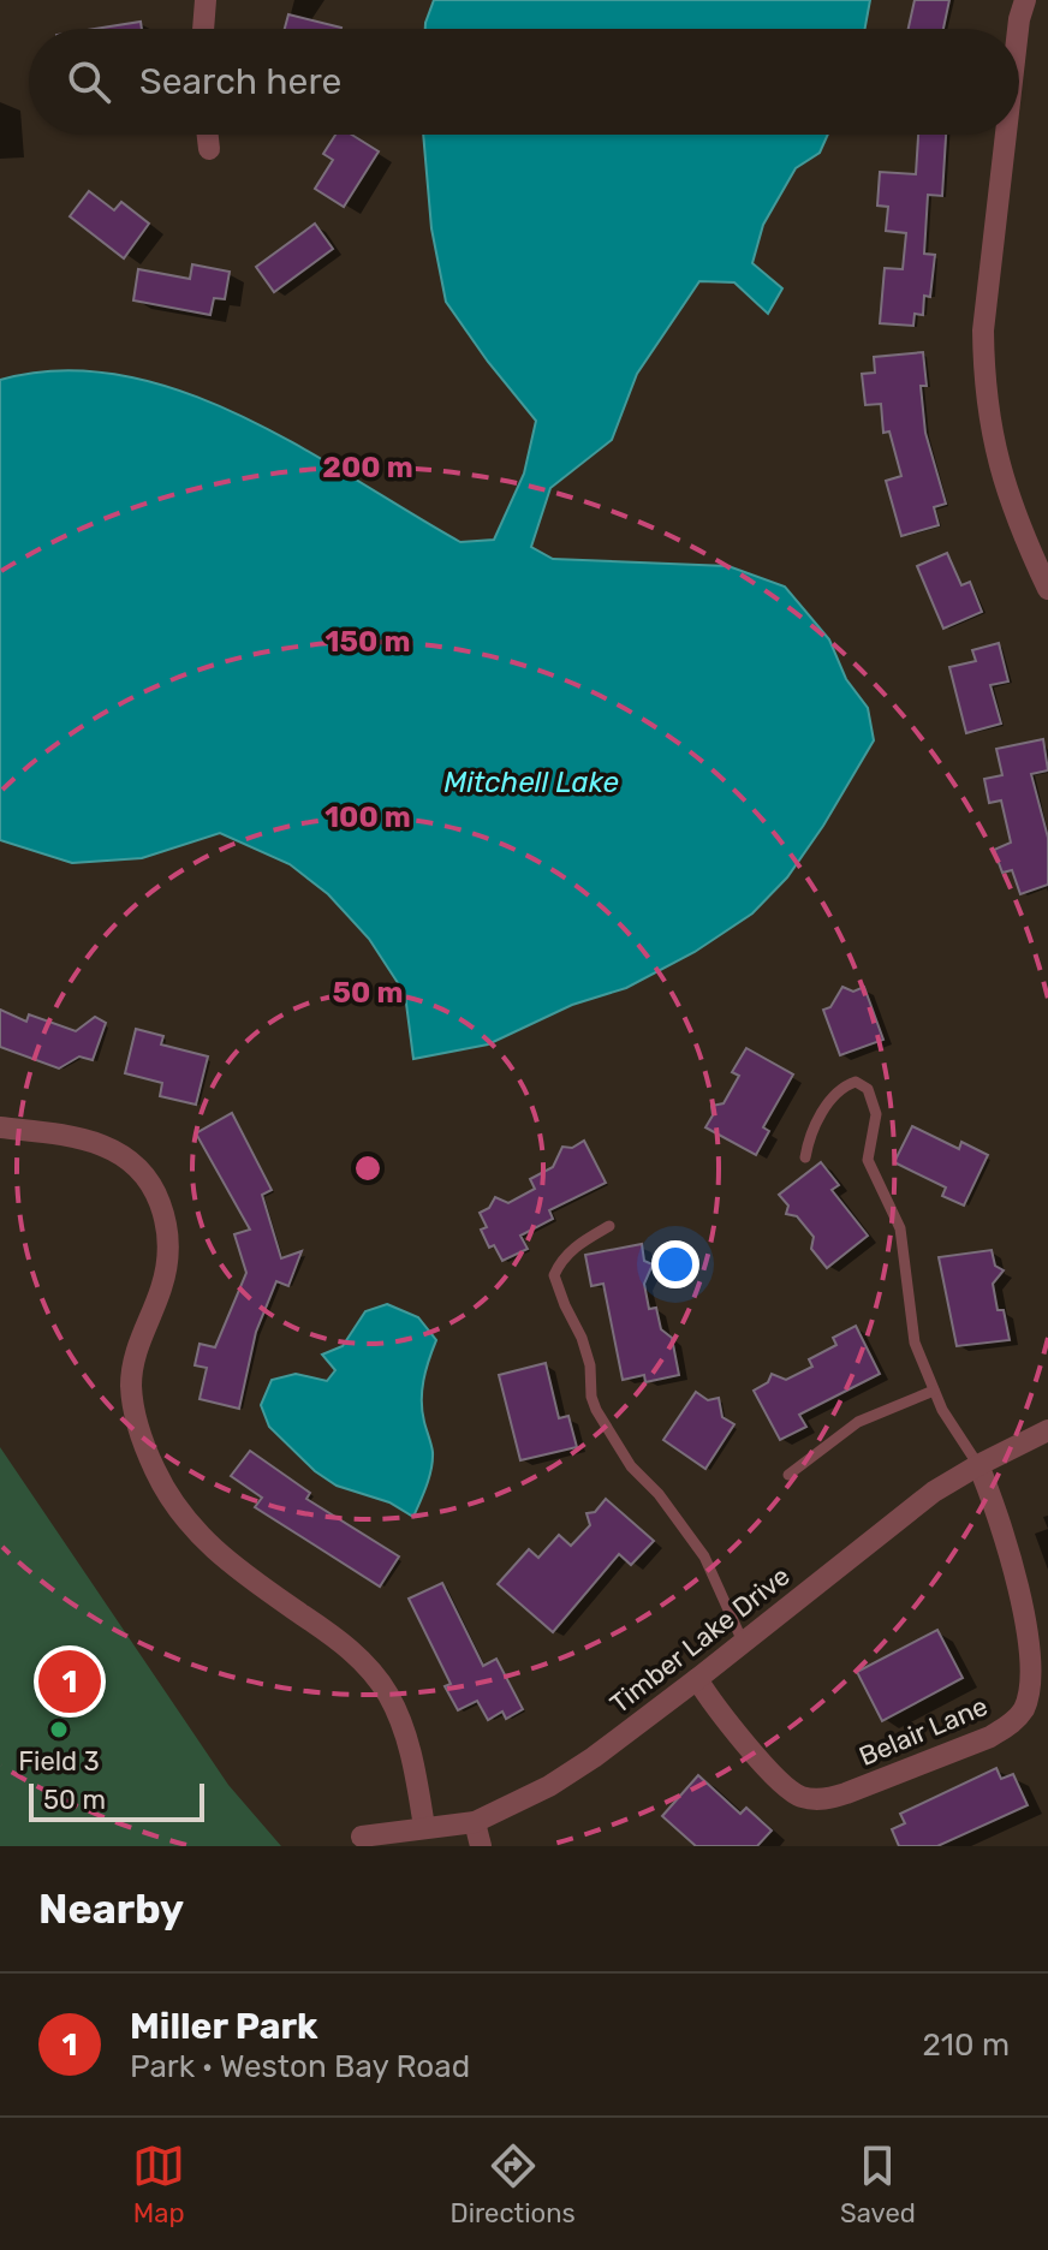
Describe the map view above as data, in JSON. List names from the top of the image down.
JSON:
{
  "streets": {
    "street": ["Timber Lake Drive", "Belair Lane"]
  },
  "crossings": [
    ["Timber Lake Drive", "Belair Lane"]
  ],
  "water": ["Mitchell Lake"],
  "places": ["Field 3"],
  "scale_bar": "50 m",
  "page": {
    "search": "Search here",
    "pins": "1",
    "scale": "50 m",
    "heading": "Nearby",
    "list": [
      {
        "mark": "1",
        "name": "Miller Park",
        "note": "Park · Weston Bay Road",
        "value": "210 m"
      }
    ],
    "nav": ["Map", "Directions", "Saved"]
  },
  "rings": [
    "200 m",
    "150 m",
    "100 m",
    "50 m"
  ]
}
